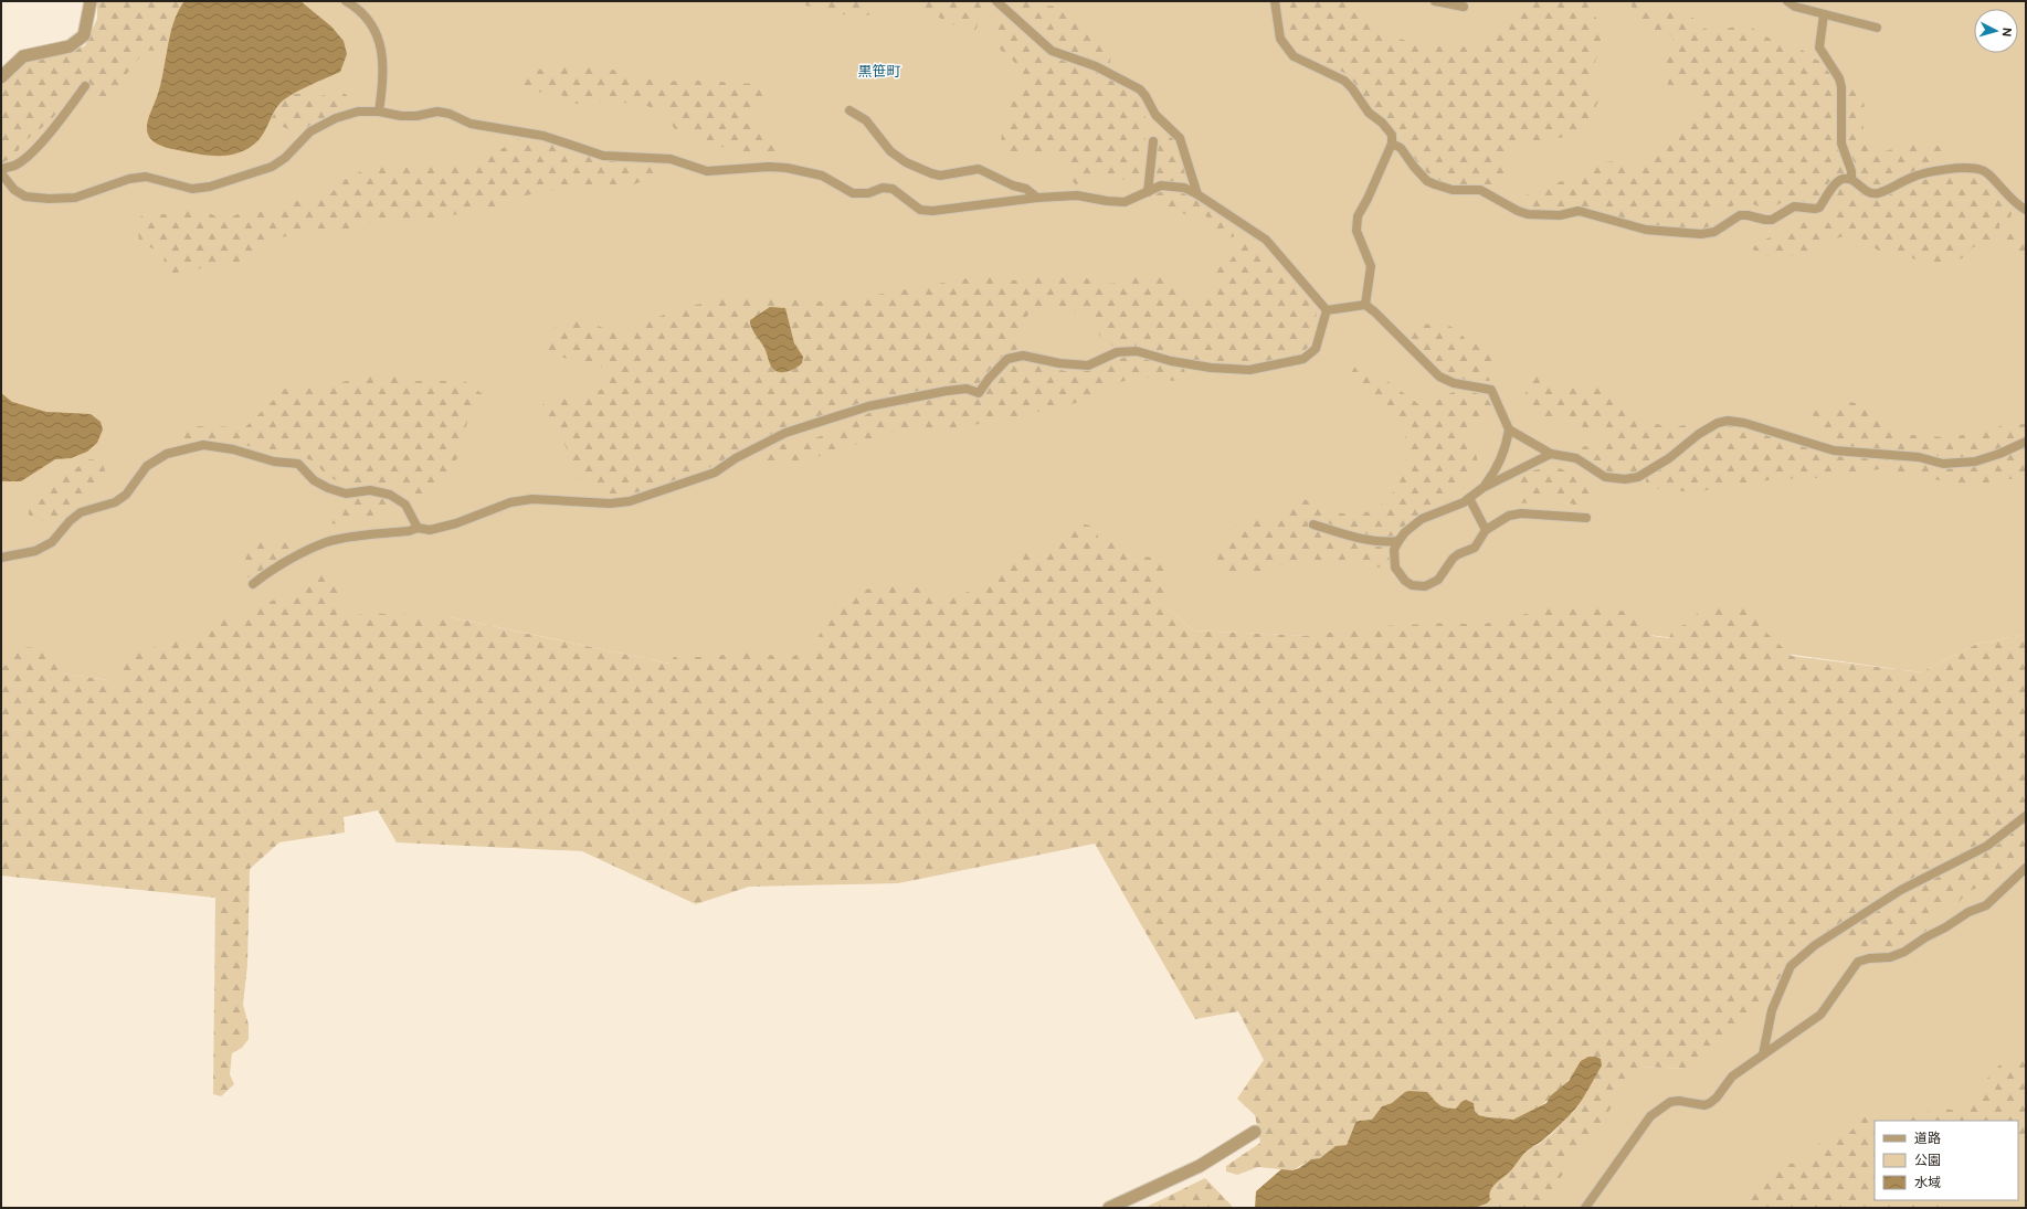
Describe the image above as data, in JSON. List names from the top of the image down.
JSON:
{
  "districts": ["黒笹町"],
  "legend": ["道路", "公園", "水域"],
  "north": "right"
}
